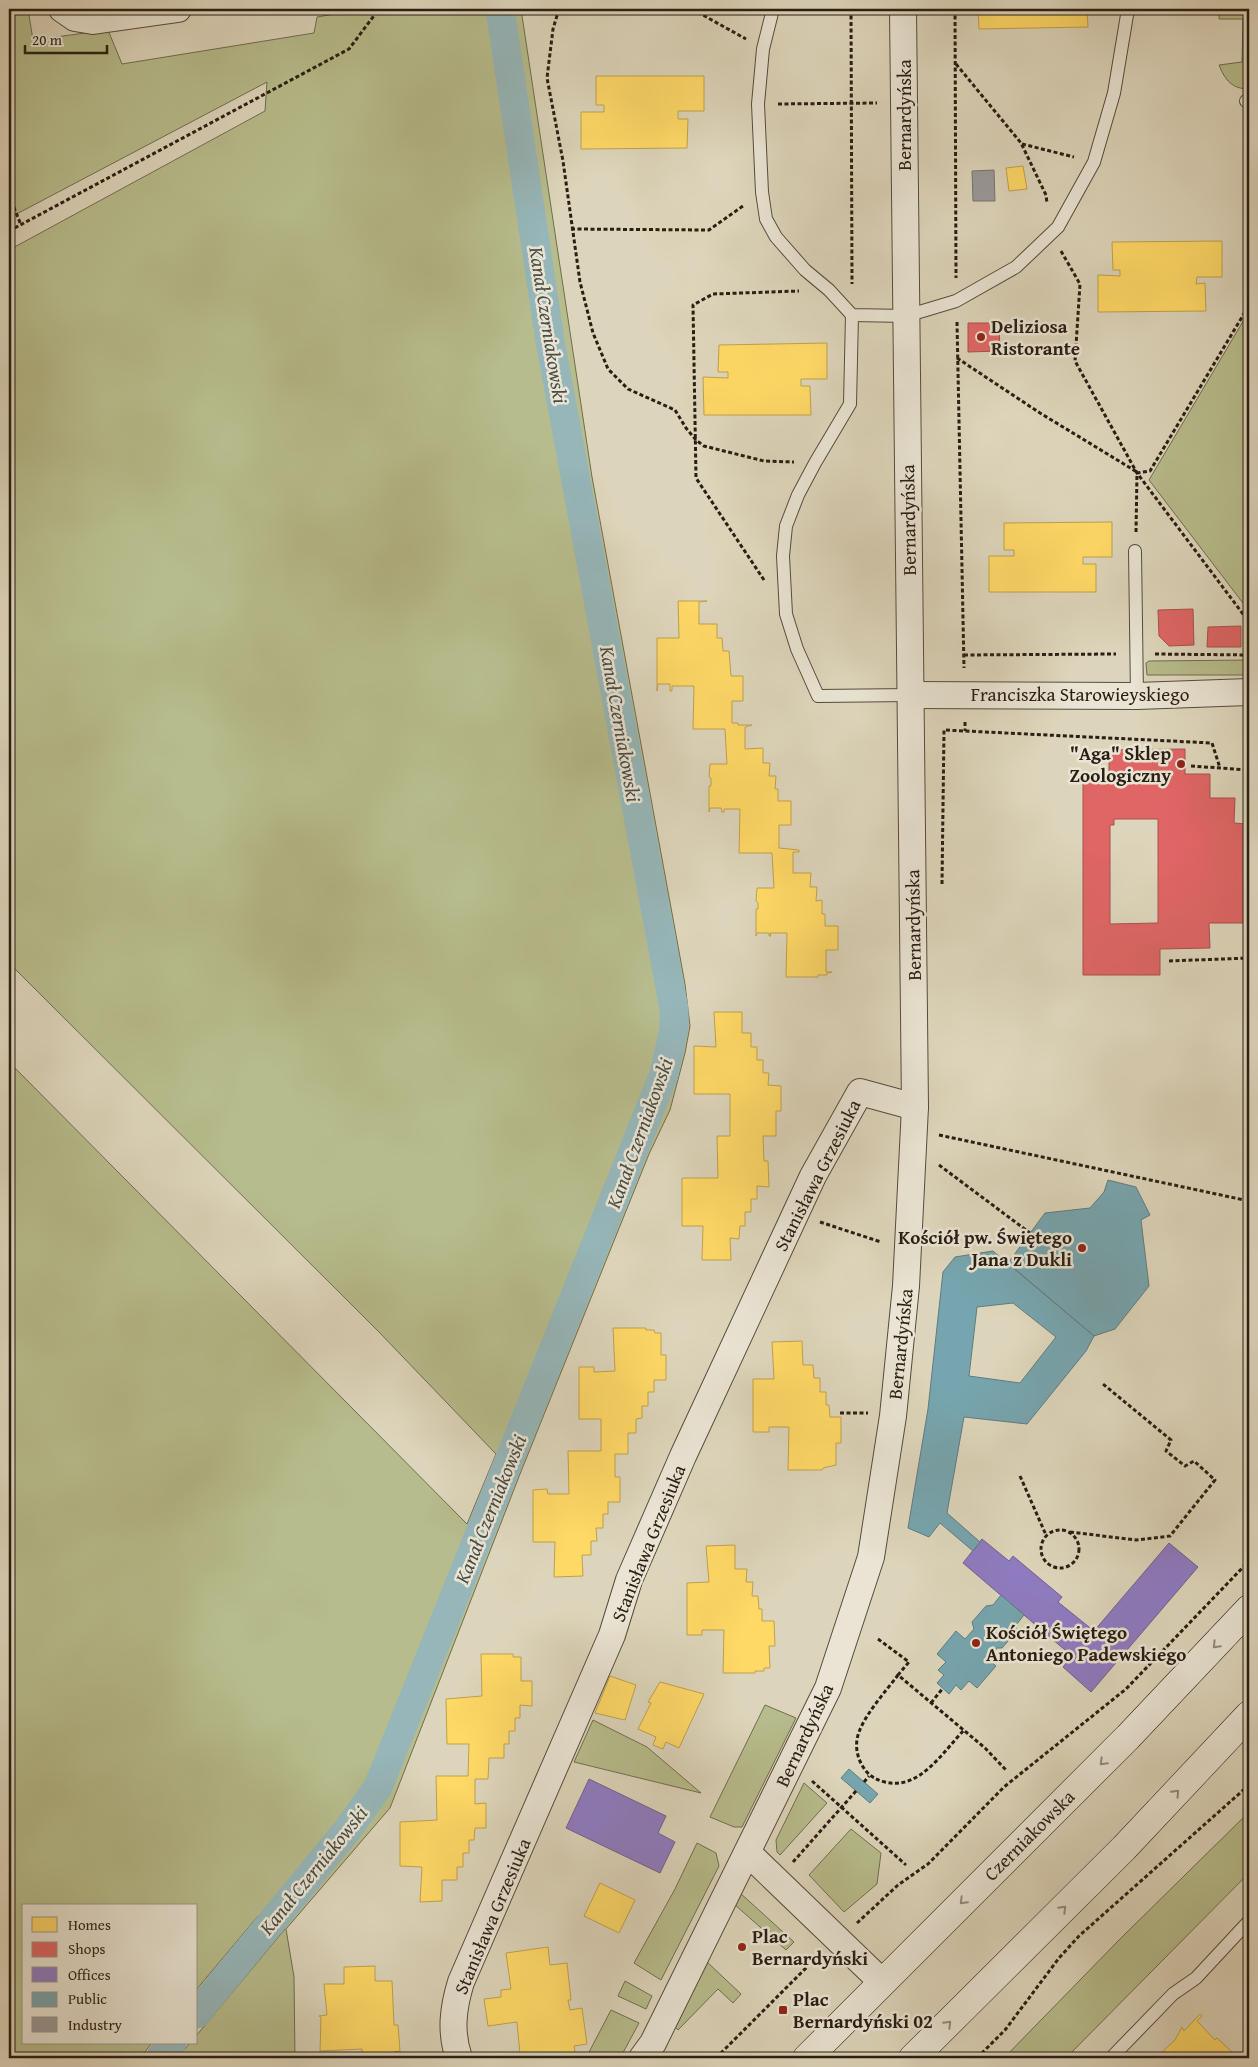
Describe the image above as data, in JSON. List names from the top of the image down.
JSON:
{
  "streets": {
    "main road": ["Czerniakowska"],
    "street": ["Bernardyńska", "Franciszka Starowieyskiego", "Stanisława Grzesiuka"]
  },
  "crossings": [
    ["Bernardyńska", "Franciszka Starowieyskiego"],
    ["Bernardyńska", "Stanisława Grzesiuka"]
  ],
  "water": ["Kanał Czerniakowski"],
  "places": {
    "other": [
      "Deliziosa Ristorante",
      "\"Aga\" Sklep Zoologiczny",
      "Kościół pw. Świętego Jana z Dukli",
      "Kościół Świętego Antoniego Padewskiego",
      "Plac Bernardyński"
    ],
    "transit": ["Plac Bernardyński 02"]
  },
  "legend": [
    "Homes",
    "Shops",
    "Offices",
    "Public",
    "Industry"
  ],
  "scale_bar": "20 m"
}
